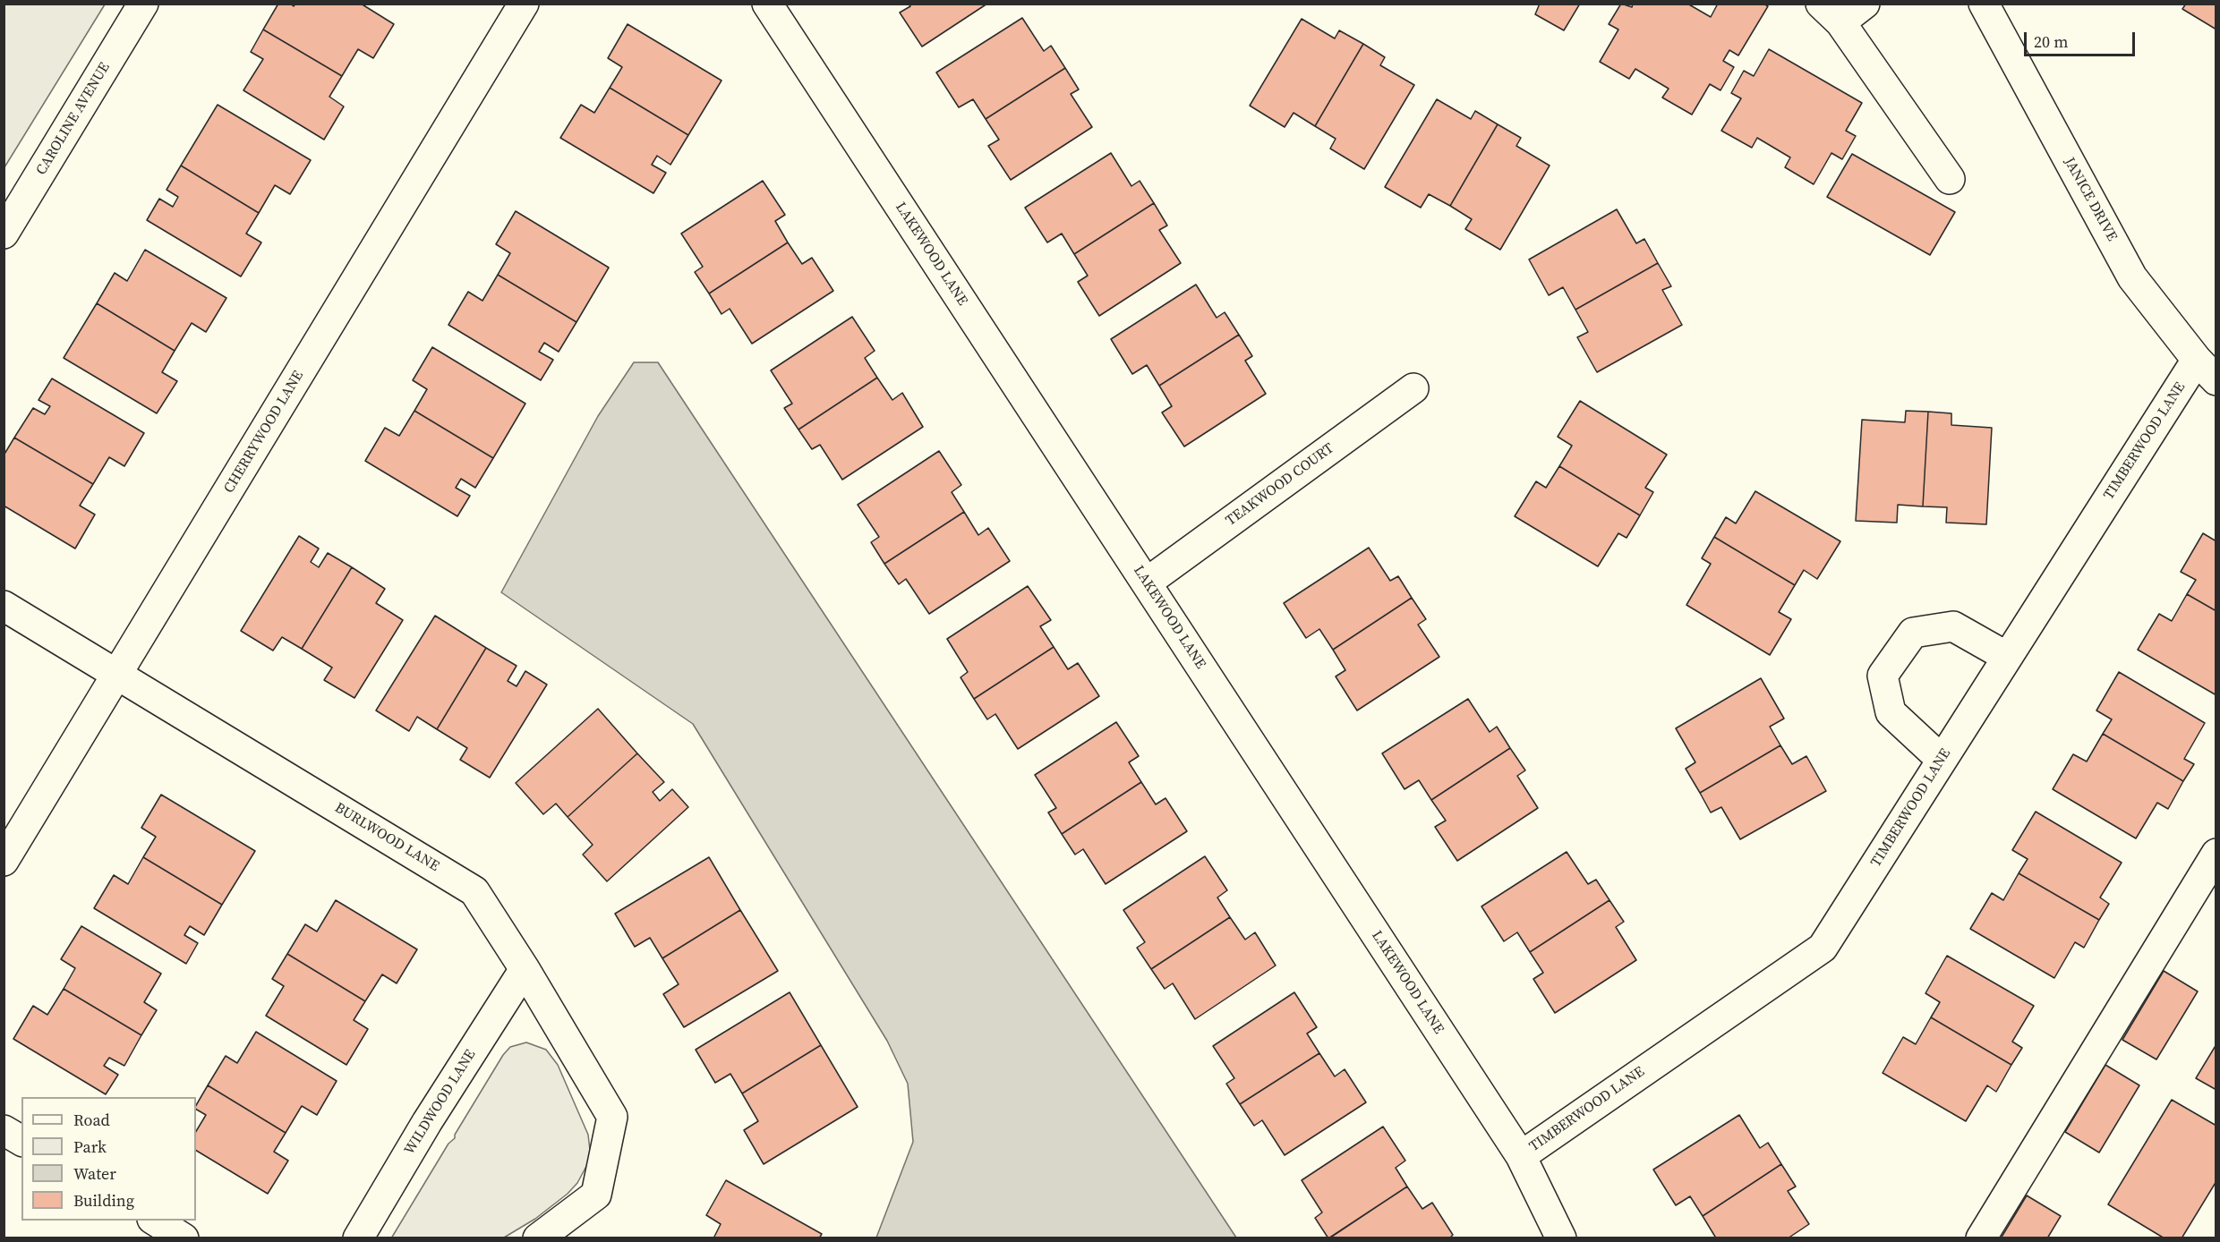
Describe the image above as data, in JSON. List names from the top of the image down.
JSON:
{
  "streets": {
    "street": [
      "CAROLINE AVENUE",
      "JANICE DRIVE",
      "LAKEWOOD LANE",
      "CHERRYWOOD LANE",
      "TIMBERWOOD LANE",
      "TEAKWOOD COURT",
      "BURLWOOD LANE",
      "WILDWOOD LANE"
    ]
  },
  "crossings": [
    ["JANICE DRIVE", "TIMBERWOOD LANE"],
    ["LAKEWOOD LANE", "TIMBERWOOD LANE"],
    ["LAKEWOOD LANE", "TEAKWOOD COURT"],
    ["CHERRYWOOD LANE", "BURLWOOD LANE"],
    ["BURLWOOD LANE", "WILDWOOD LANE"]
  ],
  "legend": [
    "Road",
    "Park",
    "Water",
    "Building"
  ],
  "scale_bar": "20 m"
}
